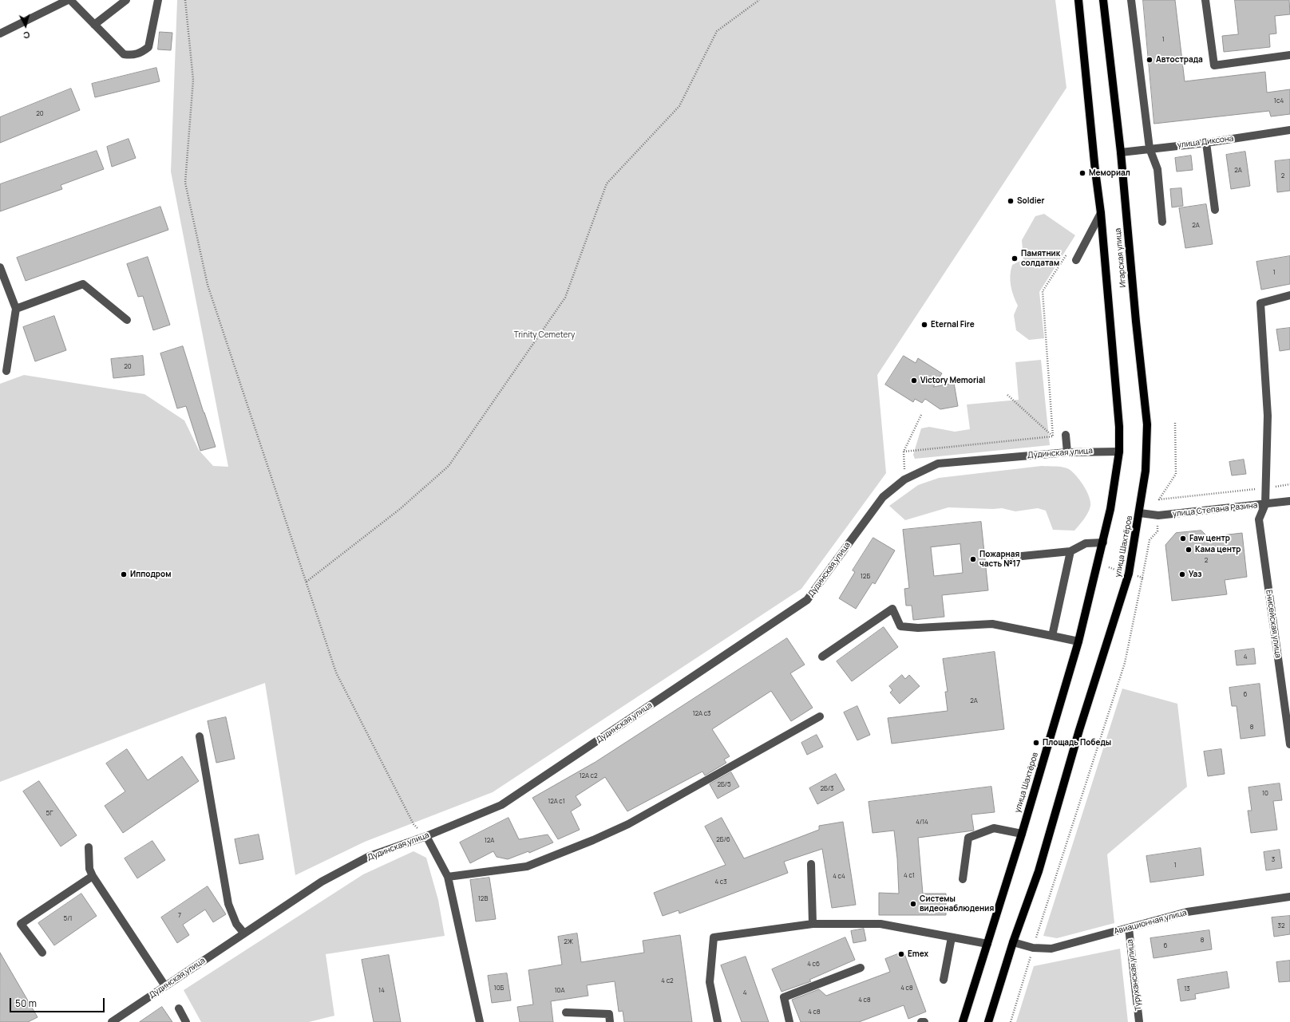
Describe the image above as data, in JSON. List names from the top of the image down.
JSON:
{
  "streets": {
    "main road": ["Игарская улица", "улица Шахтёров"],
    "street": [
      "улица Диксона",
      "Дудинская улица",
      "улица Степана Разина",
      "Енисейская улица",
      "Авиационная улица",
      "Туруханская улица"
    ]
  },
  "crossings": [
    ["улица Диксона", "Игарская улица"],
    ["Игарская улица", "Дудинская улица"],
    ["Игарская улица", "улица Степана Разина"],
    ["Игарская улица", "улица Шахтёров"],
    ["улица Степана Разина", "улица Шахтёров"],
    ["улица Степана Разина", "Енисейская улица"],
    ["улица Шахтёров", "Авиационная улица"],
    ["Авиационная улица", "Туруханская улица"]
  ],
  "parks": ["Trinity Cemetery"],
  "places": [
    "Автострада",
    "Мемориал",
    "Soldier",
    "Памятник солдатам",
    "Eternal Fire",
    "Victory Memorial",
    "Faw центр",
    "Кама центр",
    "Пожарная часть №17",
    "Ипподром",
    "Уаз",
    "Площадь Победы",
    "Системы видеонаблюдения",
    "Emex"
  ],
  "house_numbers": [
    "1",
    "1с4",
    "20",
    "2А",
    "2",
    "2А",
    "1",
    "20",
    "2",
    "12Б",
    "4",
    "6",
    "2А",
    "12А с3",
    "8",
    "12А с2",
    "2Б/5",
    "2Б/3",
    "10",
    "12А с1",
    "5Г",
    "4/14",
    "2Б/6",
    "12А",
    "3",
    "1",
    "4 с1",
    "4 с4",
    "4 с3",
    "12В",
    "7",
    "5/1",
    "32",
    "8",
    "2Ж",
    "6",
    "4 с6",
    "4 с2",
    "10Б",
    "4 с8",
    "13",
    "14",
    "10А",
    "4",
    "4 с8",
    "4 с8"
  ],
  "scale_bar": "50 m",
  "north": "bottom"
}
